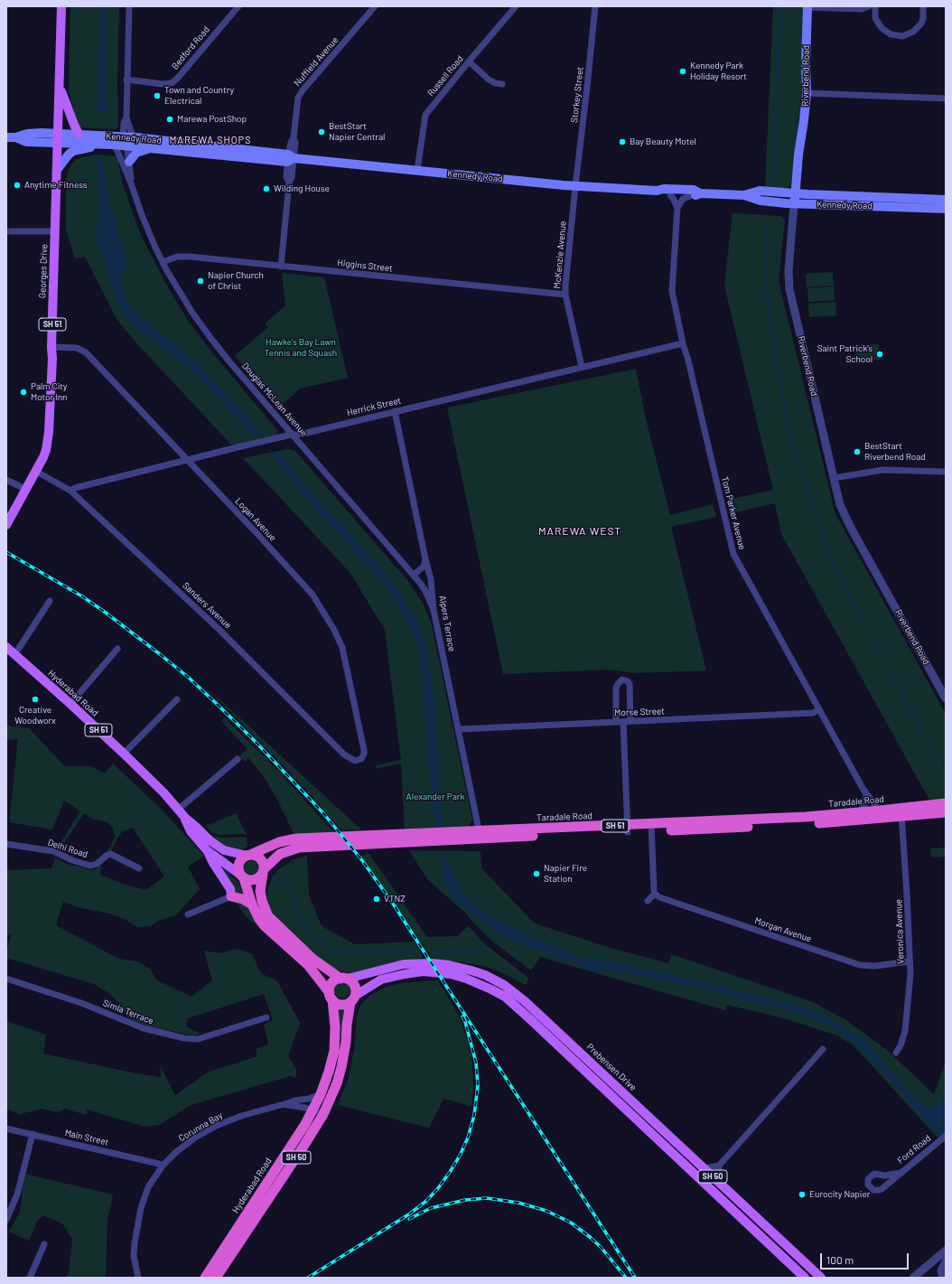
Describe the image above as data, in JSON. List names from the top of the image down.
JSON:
{
  "streets": {
    "highway": [
      "SH 51",
      "Hyderabad Road",
      "Taradale Road",
      "SH 50"
    ],
    "main road": [
      "Riverbend Road",
      "Kennedy Road",
      "Georges Drive",
      "Prebensen Drive"
    ],
    "street": [
      "Bedford Road",
      "Nuffield Avenue",
      "Russell Road",
      "Storkey Street",
      "McKenzie Avenue",
      "Higgins Street",
      "Douglas McLean Avenue",
      "Herrick Street",
      "Tom Parker Avenue",
      "Logan Avenue",
      "Sanders Avenue",
      "Alpers Terrace",
      "Morse Street",
      "Delhi Road",
      "Morgan Avenue",
      "Veronica Avenue",
      "Simla Terrace",
      "Corunna Bay",
      "Main Street",
      "Ford Road"
    ]
  },
  "crossings": [
    ["Nuffield Avenue", "Kennedy Road"],
    ["Nuffield Avenue", "Higgins Street"],
    ["Russell Road", "Kennedy Road"],
    ["Riverbend Road", "Kennedy Road"],
    ["Storkey Street", "Kennedy Road"],
    ["Storkey Street", "McKenzie Avenue"],
    ["Kennedy Road", "McKenzie Avenue"],
    ["Kennedy Road", "Georges Drive"],
    ["Kennedy Road", "Douglas McLean Avenue"],
    ["McKenzie Avenue", "Higgins Street"],
    ["McKenzie Avenue", "Herrick Street"],
    ["Higgins Street", "Douglas McLean Avenue"],
    ["Georges Drive", "Logan Avenue"],
    ["Georges Drive", "Sanders Avenue"],
    ["SH 51", "Hyderabad Road"],
    ["SH 51", "Taradale Road"],
    ["Douglas McLean Avenue", "Herrick Street"],
    ["Douglas McLean Avenue", "Alpers Terrace"],
    ["Herrick Street", "Tom Parker Avenue"],
    ["Herrick Street", "Logan Avenue"],
    ["Herrick Street", "Sanders Avenue"],
    ["Herrick Street", "Alpers Terrace"],
    ["Tom Parker Avenue", "Morse Street"],
    ["Tom Parker Avenue", "Taradale Road"],
    ["Logan Avenue", "Sanders Avenue"],
    ["Alpers Terrace", "Morse Street"],
    ["Alpers Terrace", "Taradale Road"],
    ["Hyderabad Road", "Taradale Road"],
    ["Hyderabad Road", "Prebensen Drive"],
    ["Hyderabad Road", "Corunna Bay"],
    ["Hyderabad Road", "SH 50"],
    ["Taradale Road", "Veronica Avenue"],
    ["Morgan Avenue", "Veronica Avenue"],
    ["Prebensen Drive", "SH 50"],
    ["Corunna Bay", "Main Street"],
    ["Corunna Bay", "SH 50"]
  ],
  "districts": ["MAREWA SHOPS", "MAREWA WEST"],
  "parks": ["Hawke's Bay Lawn Tennis and Squash", "Alexander Park"],
  "places": [
    "Kennedy Park Holiday Resort",
    "Town and Country Electrical",
    "Marewa PostShop",
    "BestStart Napier Central",
    "Bay Beauty Motel",
    "Anytime Fitness",
    "Wilding House",
    "Napier Church of Christ",
    "Saint Patrick's School",
    "Palm City Motor Inn",
    "BestStart Riverbend Road",
    "Creative Woodworx",
    "Napier Fire Station",
    "VTNZ",
    "Eurocity Napier"
  ],
  "scale_bar": "100 m"
}
